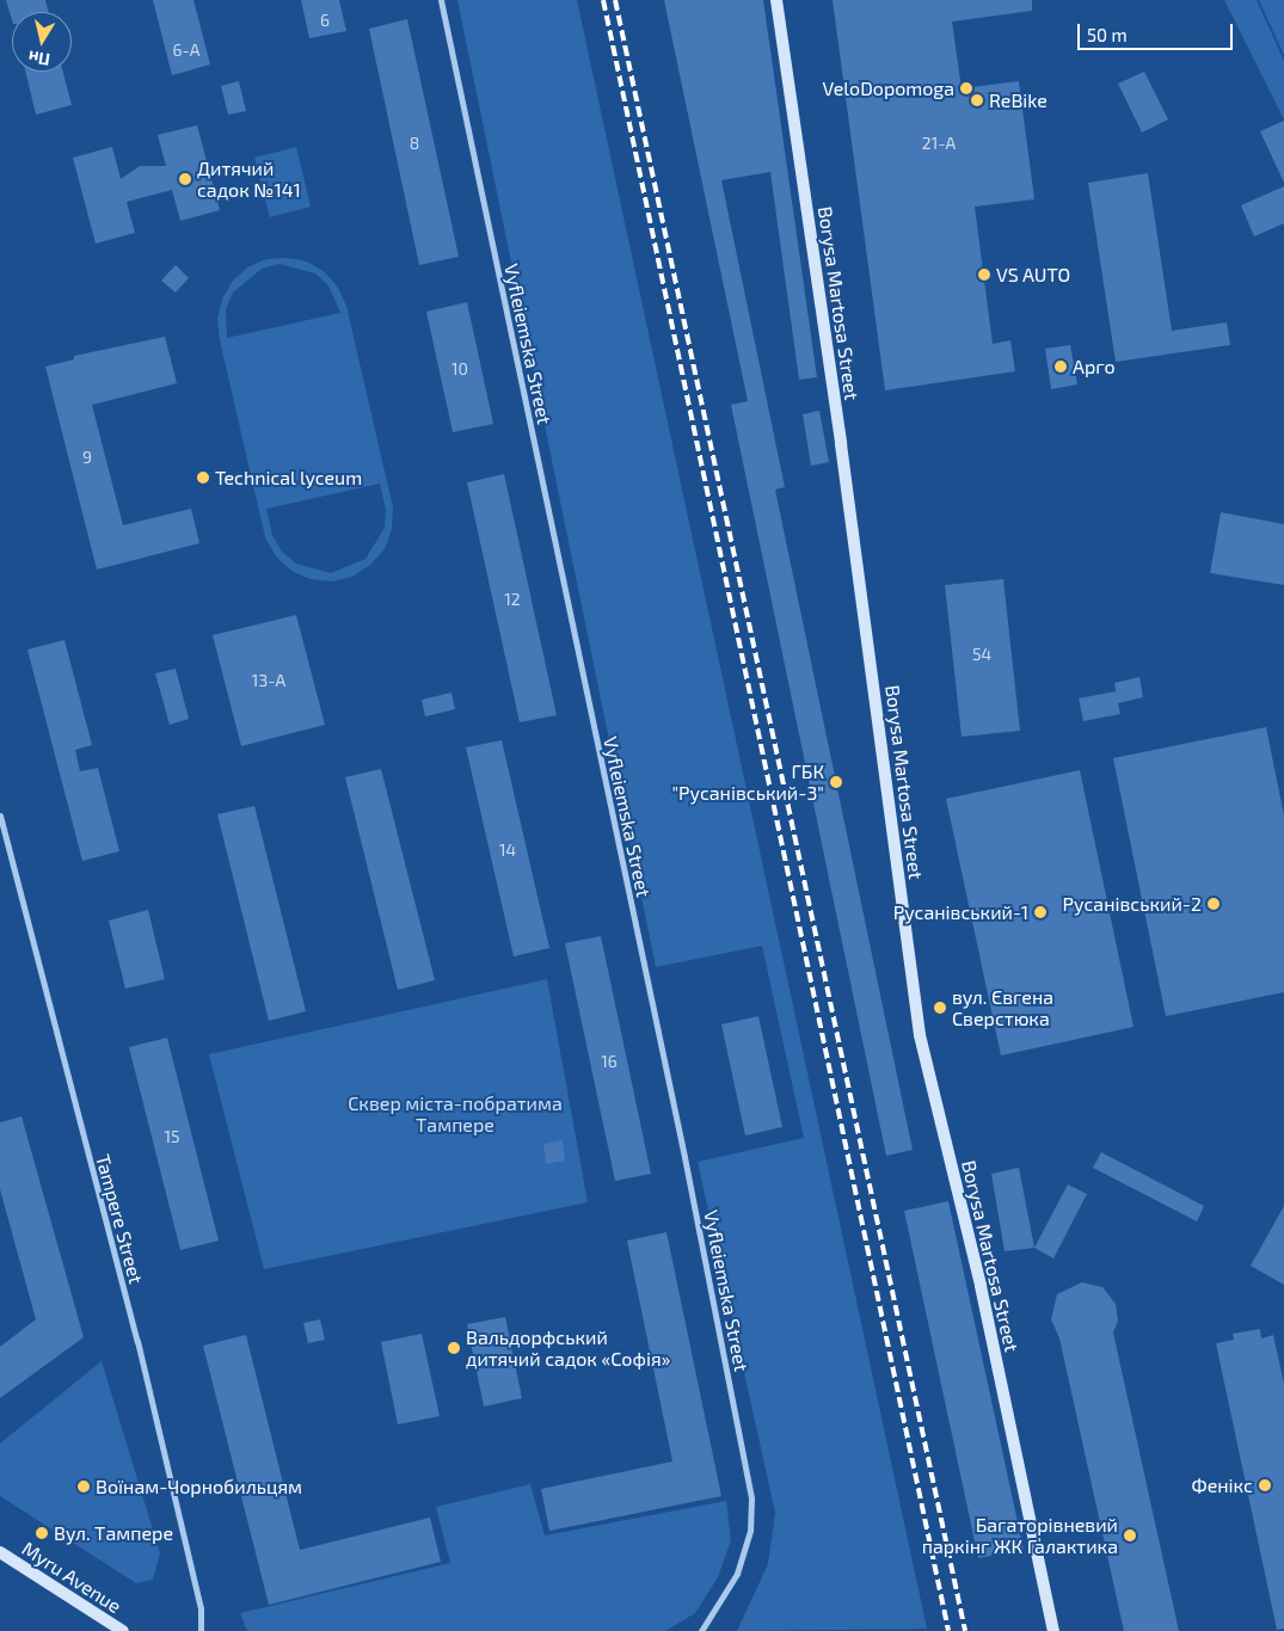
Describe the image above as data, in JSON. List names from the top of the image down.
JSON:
{
  "streets": {
    "main road": ["Borysa Martosa Street", "Myru Avenue"],
    "street": ["Vyfleiemska Street", "Tampere Street"]
  },
  "parks": ["Сквер міста-побратима Тампере"],
  "places": [
    "VeloDopomoga",
    "ReBike",
    "Дитячий садок №141",
    "VS AUTO",
    "Арго",
    "Technical lyceum",
    "ГБК \"Русанівський-3\"",
    "Русанівський-2",
    "Русанівський-1",
    "вул. Євгена Сверстюка",
    "Вальдорфський дитячий садок «Софія»",
    "Фенікс",
    "Воїнам-Чорнобильцям",
    "Вул. Тампере",
    "Багаторівневий паркінг ЖК Галактика"
  ],
  "house_numbers": [
    "6",
    "6-А",
    "8",
    "21-А",
    "10",
    "9",
    "12",
    "54",
    "13-А",
    "14",
    "16",
    "15"
  ],
  "scale_bar": "50 m",
  "north": "bottom"
}
